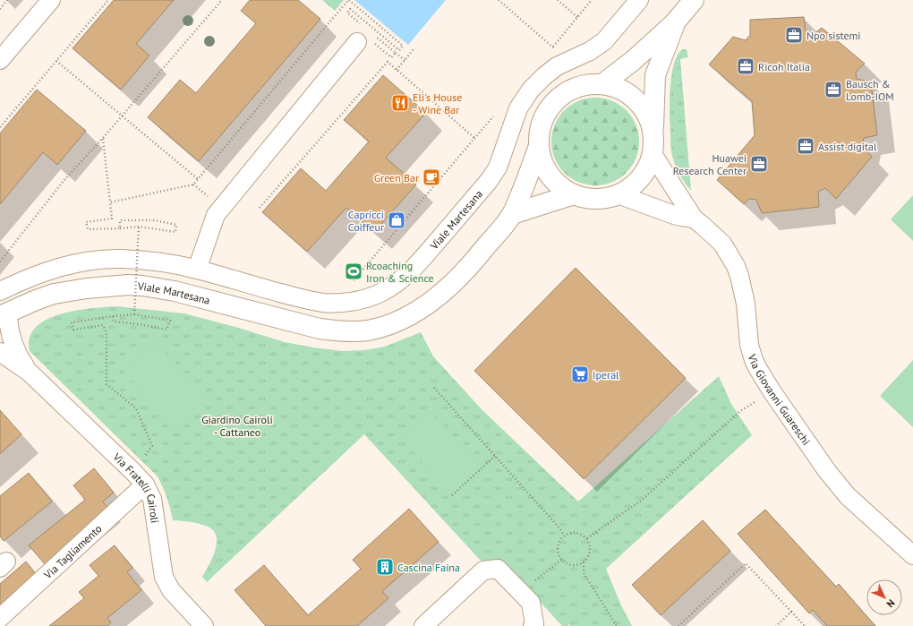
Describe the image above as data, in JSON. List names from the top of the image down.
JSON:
{
  "streets": {
    "street": [
      "Viale Martesana",
      "Via Giovanni Guareschi",
      "Via Fratelli Cairoli",
      "Via Tagliamento"
    ]
  },
  "crossings": [
    ["Viale Martesana", "Via Giovanni Guareschi"],
    ["Viale Martesana", "Via Fratelli Cairoli"],
    ["Via Fratelli Cairoli", "Via Tagliamento"]
  ],
  "parks": ["Giardino Cairoli - Cattaneo"],
  "places": {
    "office": [
      "Npo sistemi",
      "Ricoh Italia",
      "Bausch & Lomb-IOM",
      "Assist digital",
      "Huawei Research Center"
    ],
    "restaurant": ["Eli's House - Wine Bar"],
    "cafe": ["Green Bar"],
    "shop": ["Capricci Coiffeur"],
    "sports": ["Rcoaching Iron & Science"],
    "supermarket": ["Iperal"],
    "building": ["Cascina Faina"]
  },
  "north": "bottom right"
}
